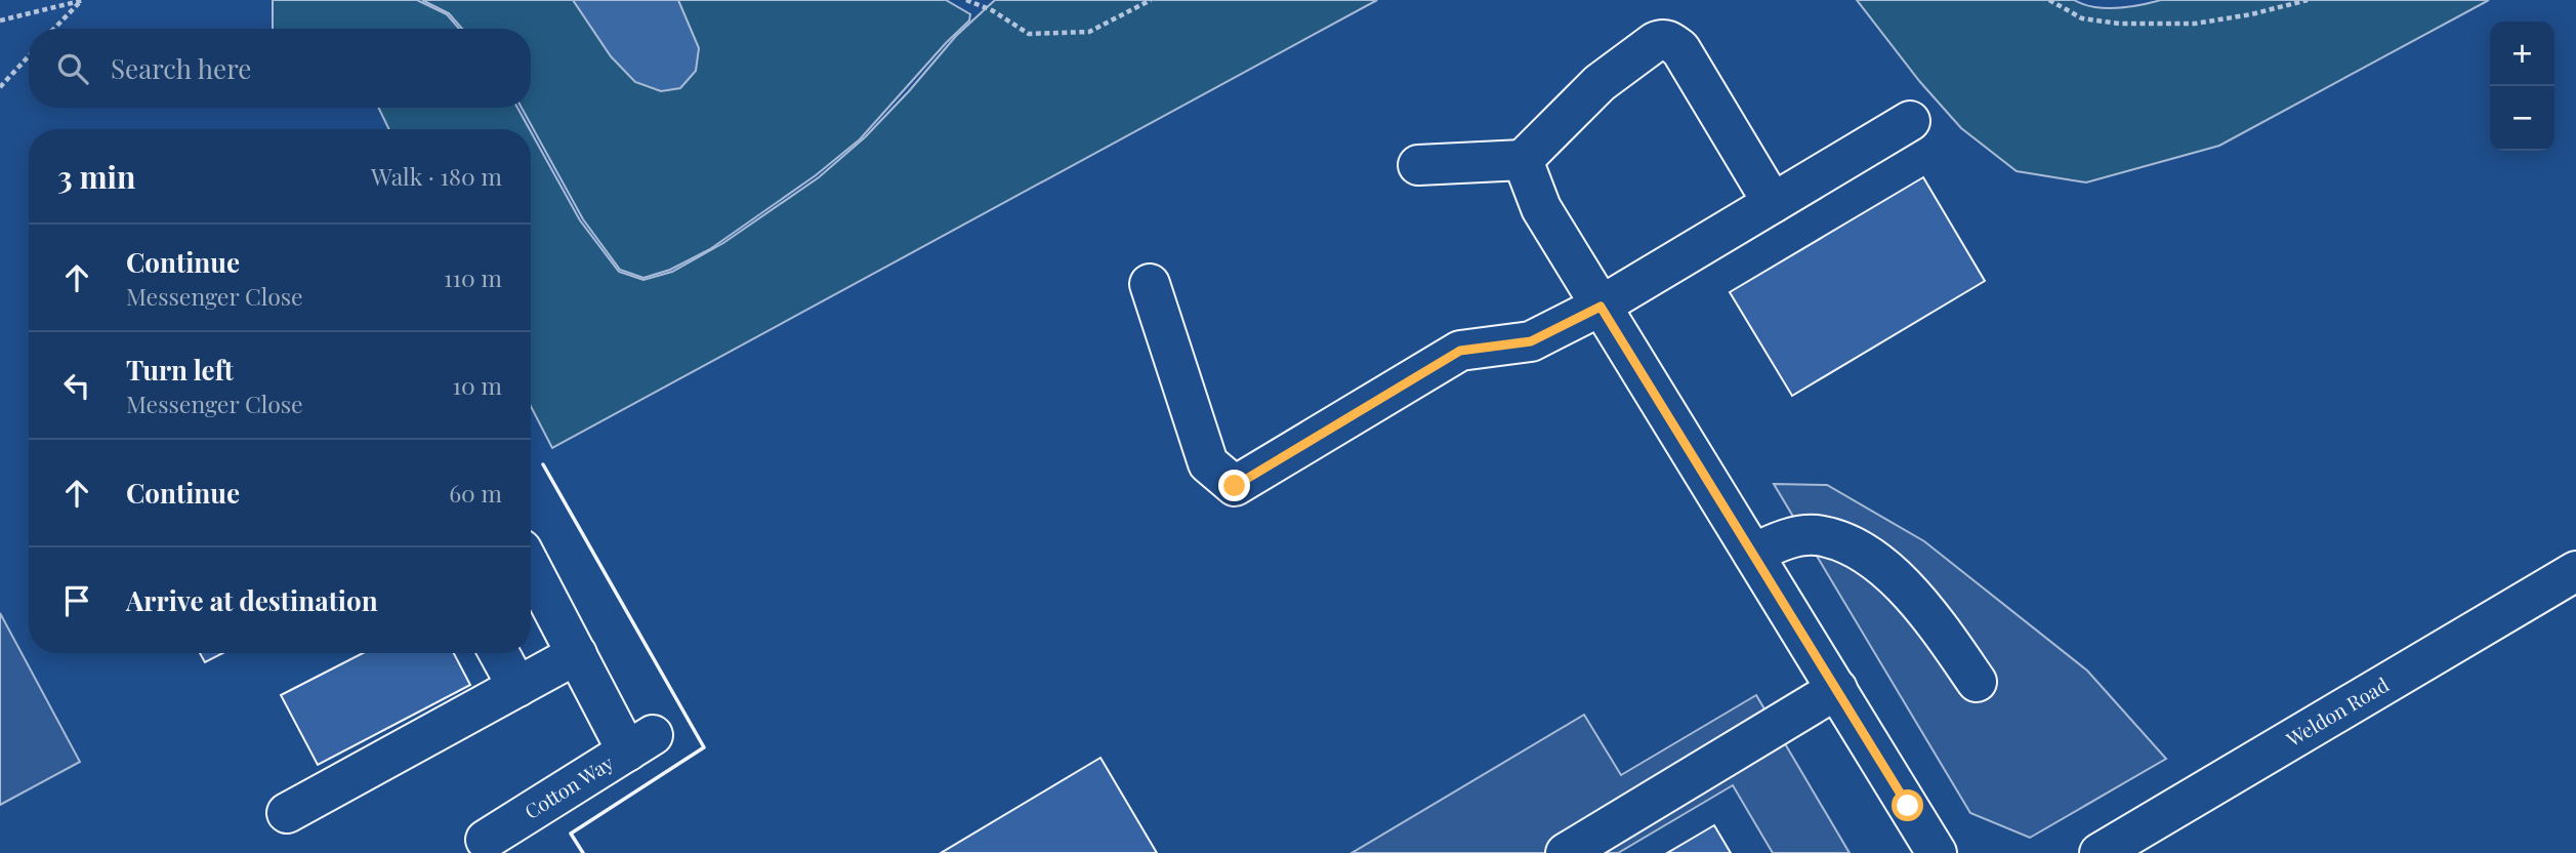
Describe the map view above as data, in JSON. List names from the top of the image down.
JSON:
{
  "streets": {
    "street": ["Weldon Road", "Cotton Way"]
  },
  "page": {
    "map_buttons": ["+", "−"],
    "search": "Search here",
    "heading": ["3 min", "Walk · 180 m"],
    "list": [
      ["Continue", "Messenger Close", "110 m"],
      ["Turn left", "Messenger Close", "10 m"],
      ["Continue", "60 m"],
      "Arrive at destination"
    ]
  }
}
